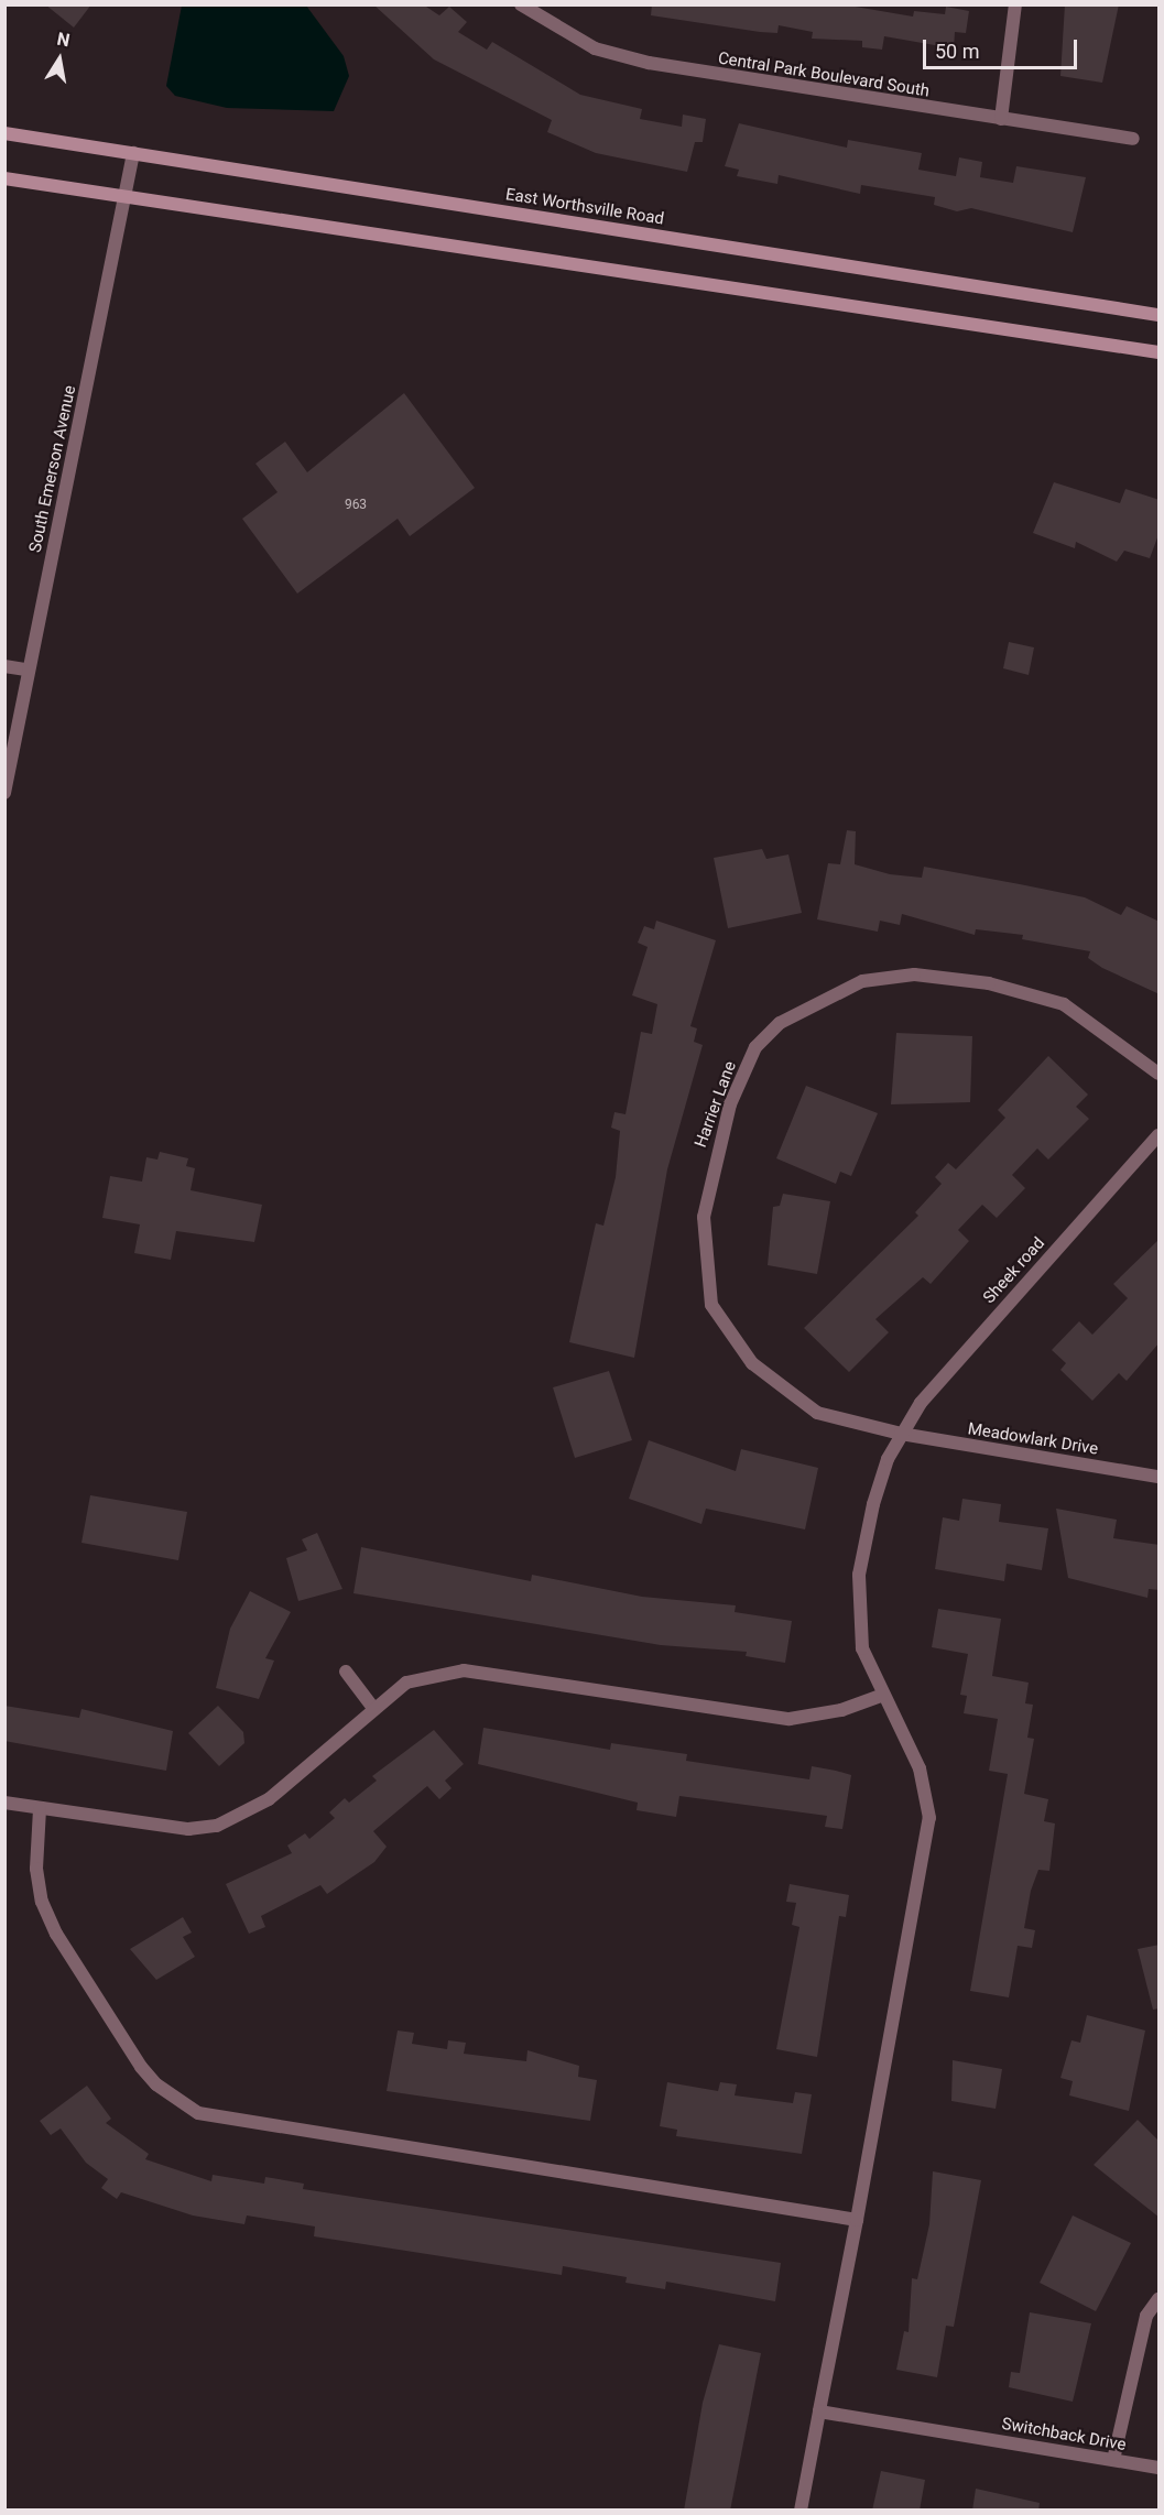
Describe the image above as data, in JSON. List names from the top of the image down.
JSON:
{
  "streets": {
    "main road": ["East Worthsville Road"],
    "street": [
      "Central Park Boulevard South",
      "South Emerson Avenue",
      "Harrier Lane",
      "Sheek road",
      "Meadowlark Drive",
      "Switchback Drive"
    ]
  },
  "crossings": [
    ["East Worthsville Road", "South Emerson Avenue"],
    ["Harrier Lane", "Sheek road"],
    ["Harrier Lane", "Meadowlark Drive"],
    ["Sheek road", "Meadowlark Drive"],
    ["Sheek road", "Switchback Drive"]
  ],
  "house_numbers": ["963"],
  "scale_bar": "50 m",
  "north": "top"
}
